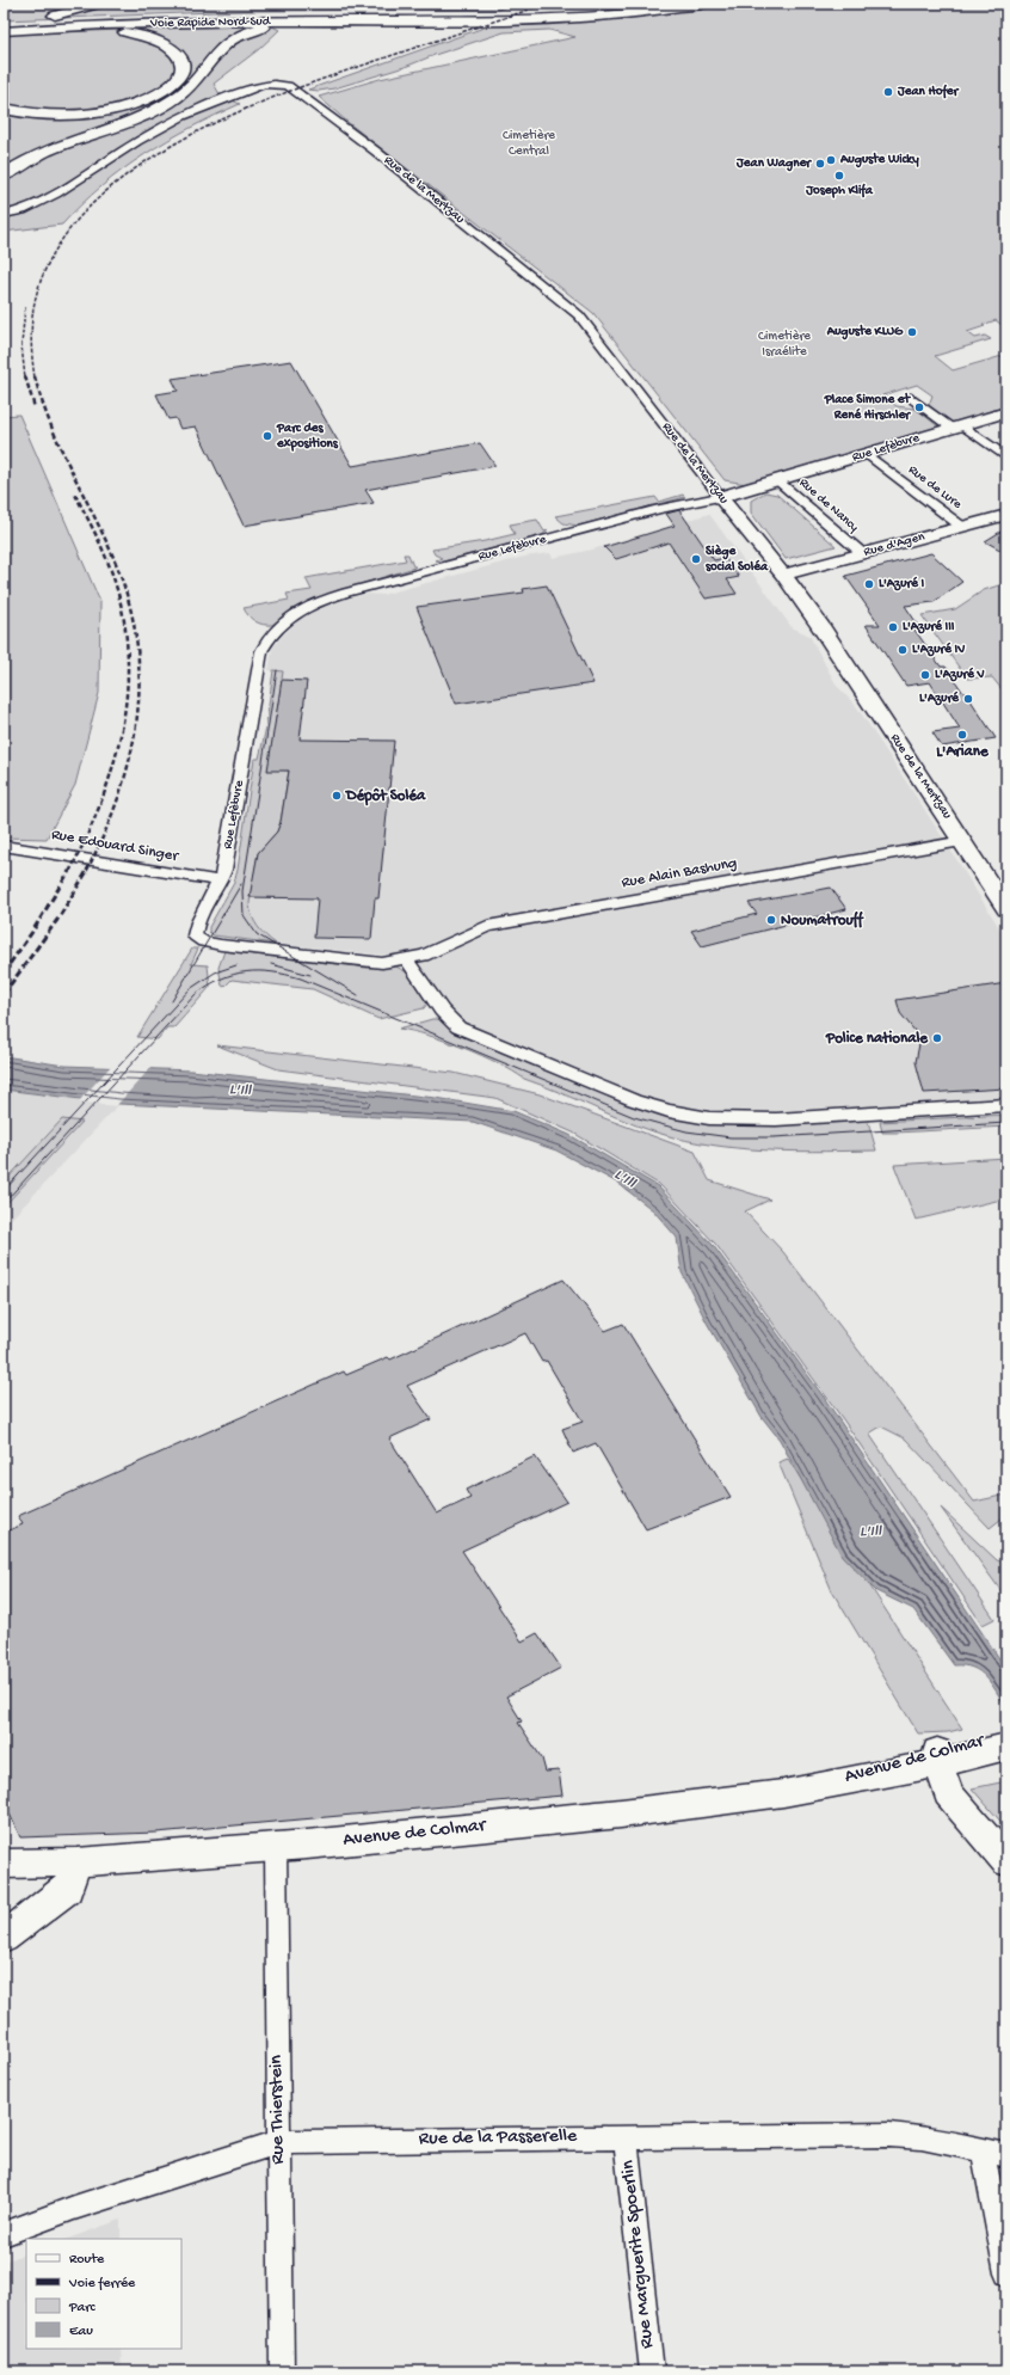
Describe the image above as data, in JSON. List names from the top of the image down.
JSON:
{
  "streets": {
    "highway": ["Voie Rapide Nord-Sud"],
    "main road": [
      "Rue de la Mertzau",
      "Rue Lefèbvre",
      "Rue d'Agen",
      "Avenue de Colmar"
    ],
    "street": [
      "Rue de Lure",
      "Rue de Nancy",
      "Rue Edouard Singer",
      "Rue Alain Bashung",
      "Rue Thierstein",
      "Rue de la Passerelle",
      "Rue Marguerite Spoerlin"
    ]
  },
  "crossings": [
    ["Rue de la Mertzau", "Rue Lefèbvre"],
    ["Rue de la Mertzau", "Rue d'Agen"],
    ["Rue de la Mertzau", "Rue Alain Bashung"],
    ["Rue Lefèbvre", "Rue de Lure"],
    ["Rue Lefèbvre", "Rue de Nancy"],
    ["Rue Lefèbvre", "Rue Edouard Singer"],
    ["Rue Lefèbvre", "Rue Alain Bashung"],
    ["Rue de Lure", "Rue d'Agen"],
    ["Rue de Nancy", "Rue d'Agen"],
    ["Avenue de Colmar", "Rue Thierstein"],
    ["Rue Thierstein", "Rue de la Passerelle"],
    ["Rue de la Passerelle", "Rue Marguerite Spoerlin"]
  ],
  "water": ["L'Ill"],
  "parks": ["Cimetière Central", "Cimetière Israélite"],
  "places": [
    "Jean Hofer",
    "Auguste Wicky",
    "Jean Wagner",
    "Joseph Klifa",
    "Auguste KLUG",
    "Place Simone et René Hirschler",
    "Parc des expositions",
    "Siège social Soléa",
    "L'Azuré I",
    "L'Azuré III",
    "L'Azuré IV",
    "L'Azuré V",
    "L'Azuré",
    "L'Ariane",
    "Dépôt Soléa",
    "Noumatrouff",
    "Police nationale"
  ],
  "legend": [
    "Route",
    "Voie ferrée",
    "Parc",
    "Eau"
  ]
}
